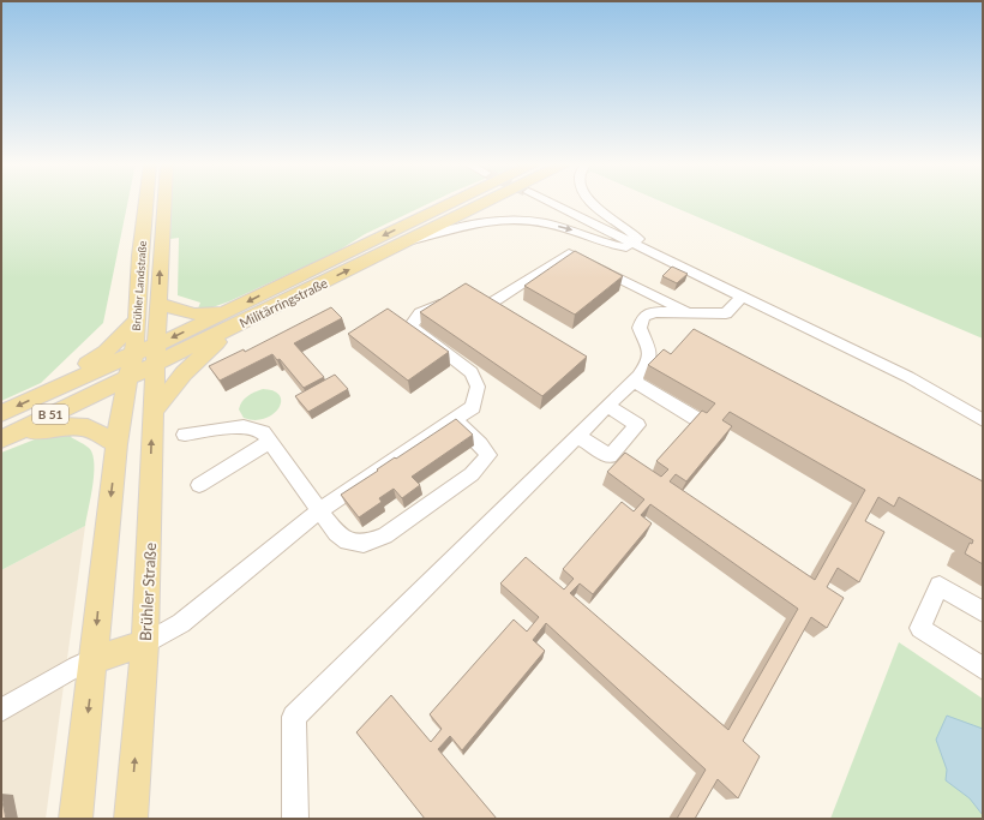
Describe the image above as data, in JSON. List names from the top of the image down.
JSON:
{
  "streets": {
    "main road": [
      "Brühler Landstraße",
      "Militärringstraße",
      "B 51",
      "Brühler Straße"
    ]
  },
  "crossings": [
    ["Brühler Landstraße", "Militärringstraße"],
    ["Brühler Landstraße", "B 51"],
    ["Brühler Landstraße", "Brühler Straße"],
    ["Militärringstraße", "B 51"],
    ["Militärringstraße", "Brühler Straße"]
  ]
}
